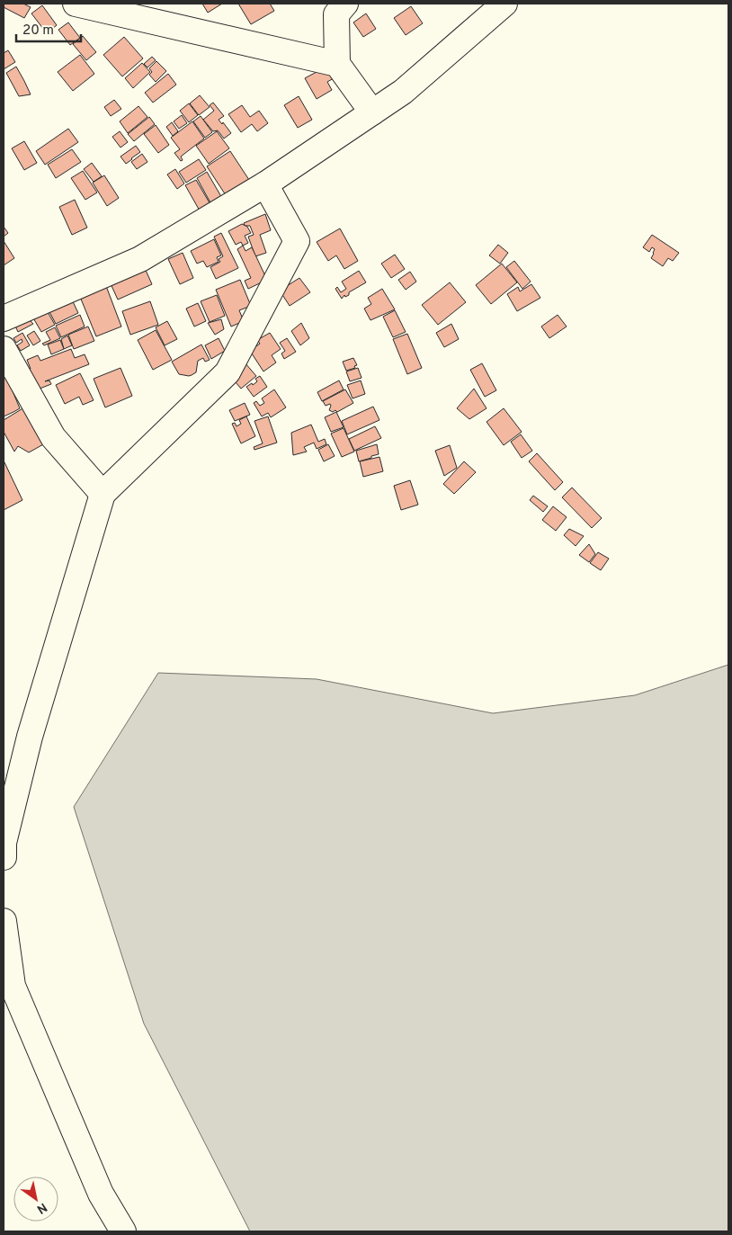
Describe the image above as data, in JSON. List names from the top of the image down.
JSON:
{
  "scale_bar": "20 m",
  "north": "bottom right"
}
